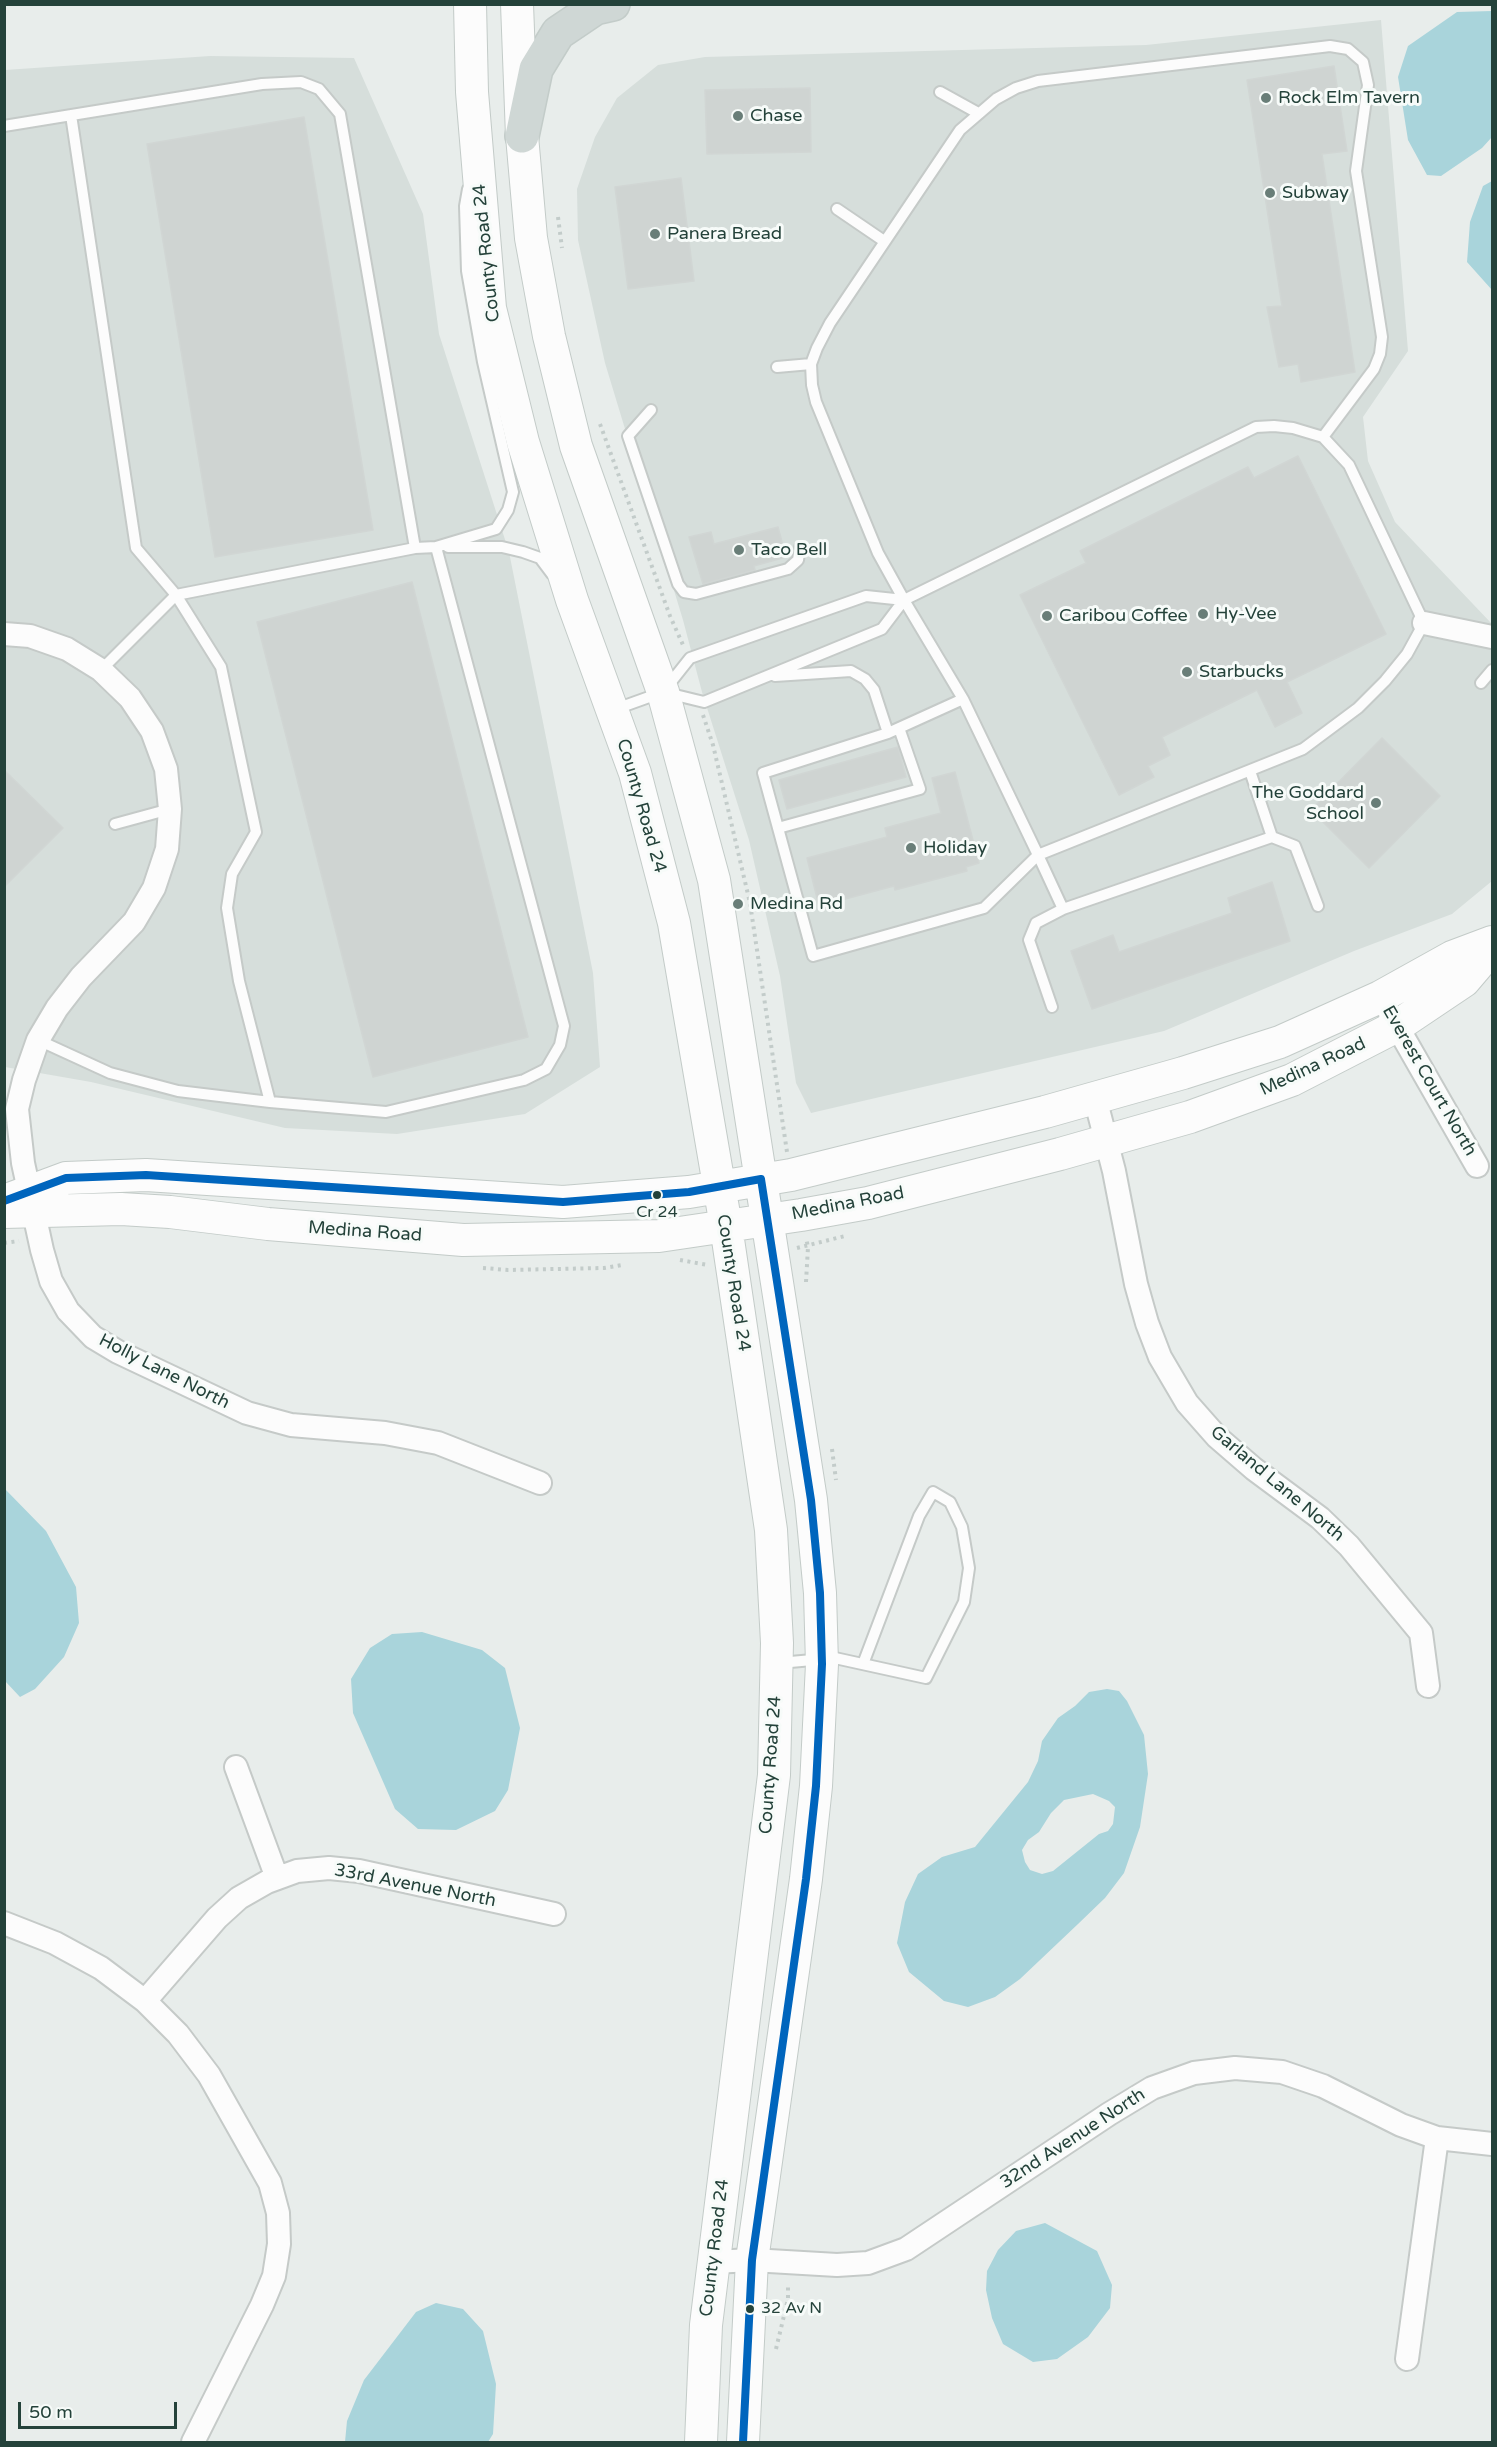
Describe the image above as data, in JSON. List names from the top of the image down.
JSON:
{
  "streets": {
    "street": [
      "County Road 24",
      "Medina Road",
      "Everest Court North",
      "Holly Lane North",
      "Garland Lane North",
      "33rd Avenue North",
      "32nd Avenue North"
    ]
  },
  "crossings": [
    ["County Road 24", "Medina Road"],
    ["County Road 24", "32nd Avenue North"],
    ["Medina Road", "Everest Court North"],
    ["Medina Road", "Holly Lane North"],
    ["Medina Road", "Garland Lane North"]
  ],
  "places": [
    "Rock Elm Tavern",
    "Chase",
    "Subway",
    "Panera Bread",
    "Taco Bell",
    "Hy-Vee",
    "Caribou Coffee",
    "Starbucks",
    "The Goddard School",
    "Holiday",
    "Medina Rd",
    "Cr 24",
    "32 Av N"
  ],
  "scale_bar": "50 m"
}
